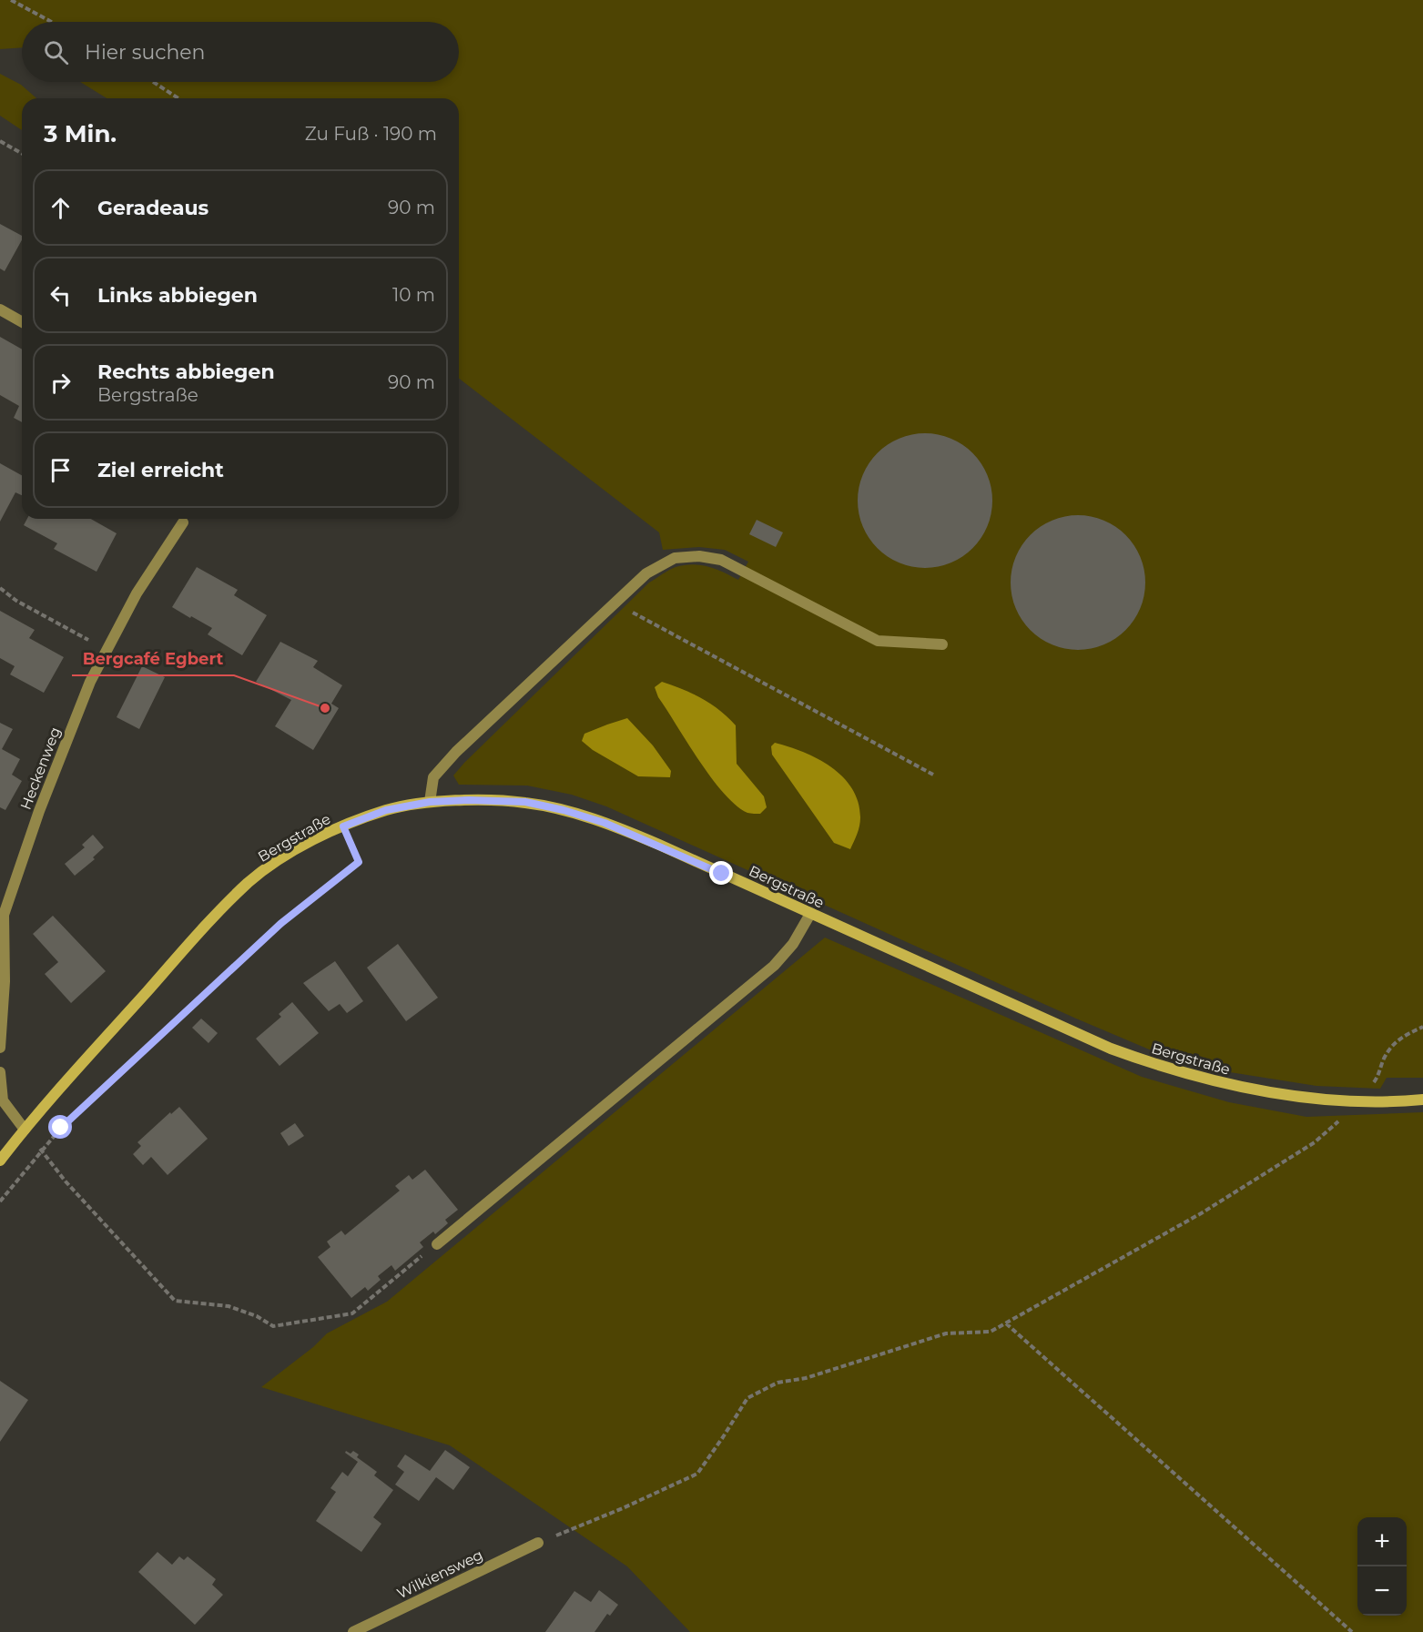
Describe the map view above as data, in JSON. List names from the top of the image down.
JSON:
{
  "streets": {
    "main road": ["Bergstraße"],
    "street": ["Heckenweg", "Wilkiensweg"]
  },
  "places": ["Bergcafé Egbert"],
  "page": {
    "search": "Hier suchen",
    "heading": ["3 Min.", "Zu Fuß · 190 m"],
    "list": [
      ["Geradeaus", "90 m"],
      ["Links abbiegen", "10 m"],
      ["Rechts abbiegen", "Bergstraße", "90 m"],
      "Ziel erreicht"
    ],
    "map_buttons": ["+", "−"]
  }
}
